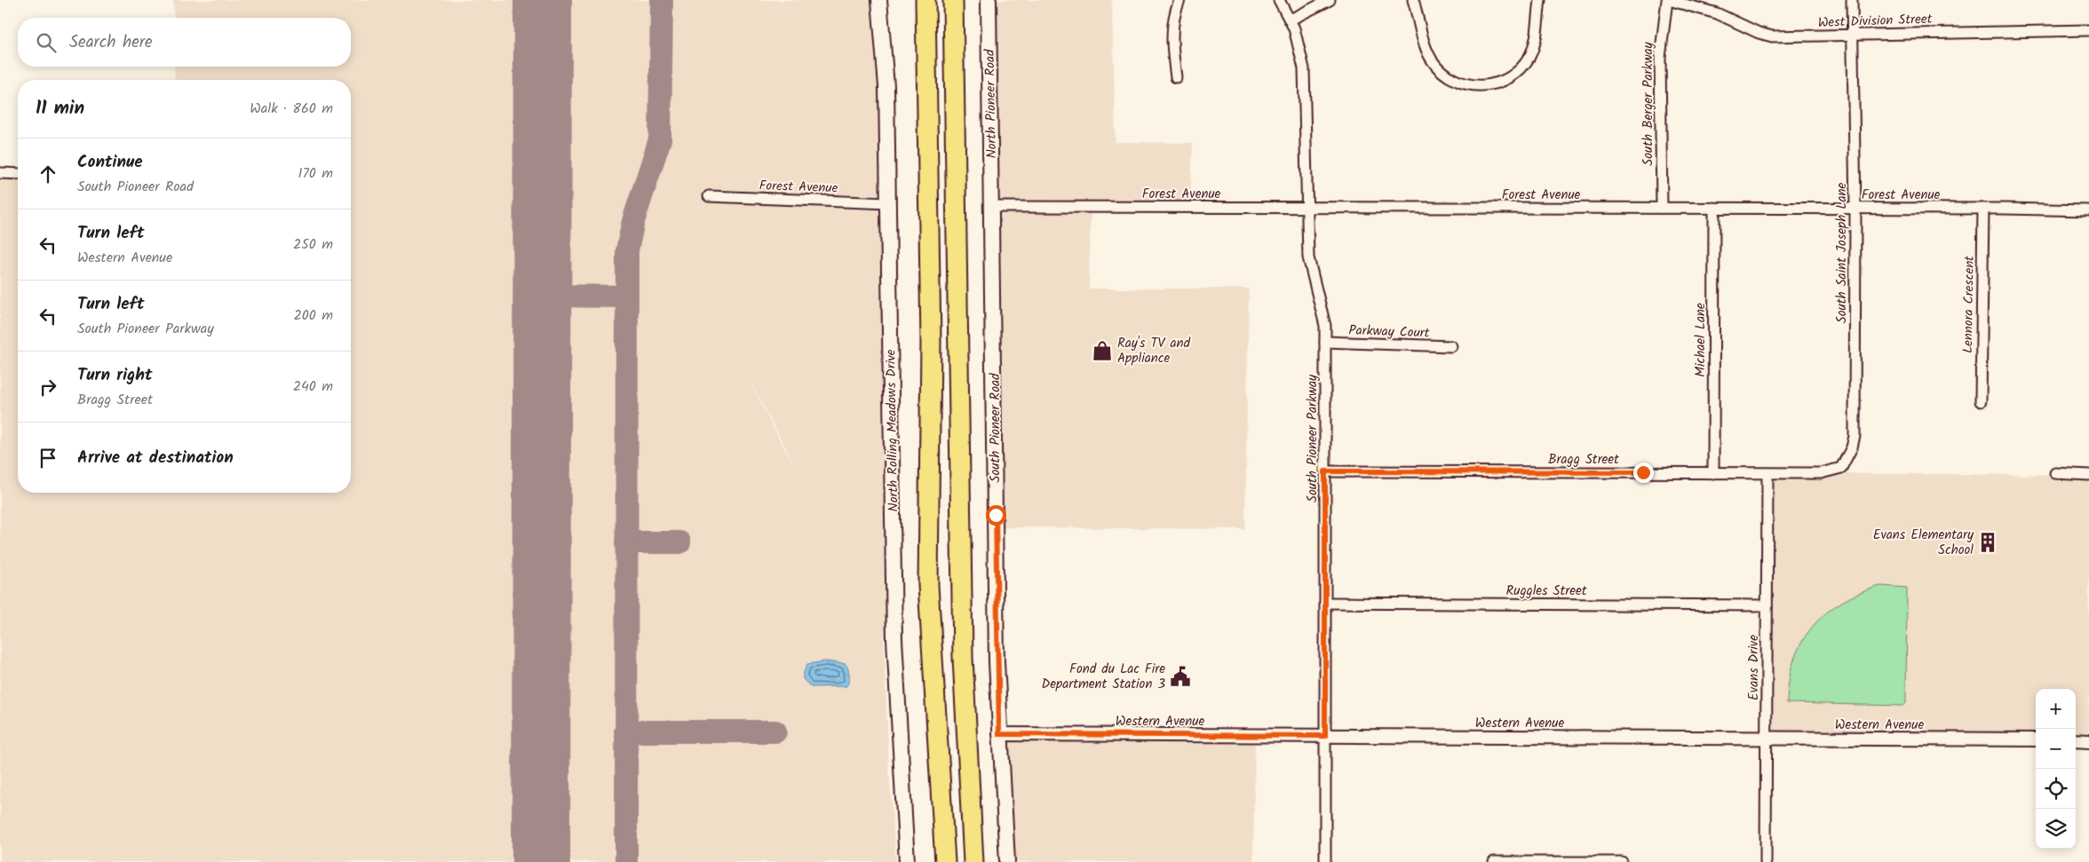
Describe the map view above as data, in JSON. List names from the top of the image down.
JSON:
{
  "streets": {
    "main road": ["North Pioneer Road", "South Pioneer Road", "North Rolling Meadows Drive"],
    "street": [
      "West Division Street",
      "South Berger Parkway",
      "Forest Avenue",
      "South Saint Joseph Lane",
      "Lennora Crescent",
      "Parkway Court",
      "Michael Lane",
      "South Pioneer Parkway",
      "Bragg Street",
      "Ruggles Street",
      "Evans Drive",
      "Western Avenue"
    ]
  },
  "crossings": [
    ["West Division Street", "South Berger Parkway"],
    ["West Division Street", "South Saint Joseph Lane"],
    ["North Pioneer Road", "Forest Avenue"],
    ["North Pioneer Road", "South Pioneer Road"],
    ["South Berger Parkway", "Forest Avenue"],
    ["Forest Avenue", "South Saint Joseph Lane"],
    ["Forest Avenue", "Lennora Crescent"],
    ["Forest Avenue", "Michael Lane"],
    ["Forest Avenue", "South Pioneer Road"],
    ["Forest Avenue", "North Rolling Meadows Drive"],
    ["Forest Avenue", "South Pioneer Parkway"],
    ["South Saint Joseph Lane", "Bragg Street"],
    ["Parkway Court", "South Pioneer Parkway"],
    ["Michael Lane", "Bragg Street"],
    ["South Pioneer Road", "Western Avenue"],
    ["South Pioneer Parkway", "Bragg Street"],
    ["South Pioneer Parkway", "Ruggles Street"],
    ["South Pioneer Parkway", "Western Avenue"],
    ["Bragg Street", "Evans Drive"],
    ["Ruggles Street", "Evans Drive"],
    ["Evans Drive", "Western Avenue"]
  ],
  "places": {
    "shop": ["Ray's TV and Appliance"],
    "building": ["Evans Elementary School"],
    "public building": ["Fond du Lac Fire Department Station 3"]
  },
  "page": {
    "search": "Search here",
    "heading": ["11 min", "Walk · 860 m"],
    "list": [
      ["Continue", "South Pioneer Road", "170 m"],
      ["Turn left", "Western Avenue", "250 m"],
      ["Turn left", "South Pioneer Parkway", "200 m"],
      ["Turn right", "Bragg Street", "240 m"],
      "Arrive at destination"
    ],
    "map_buttons": ["+", "−"]
  }
}
